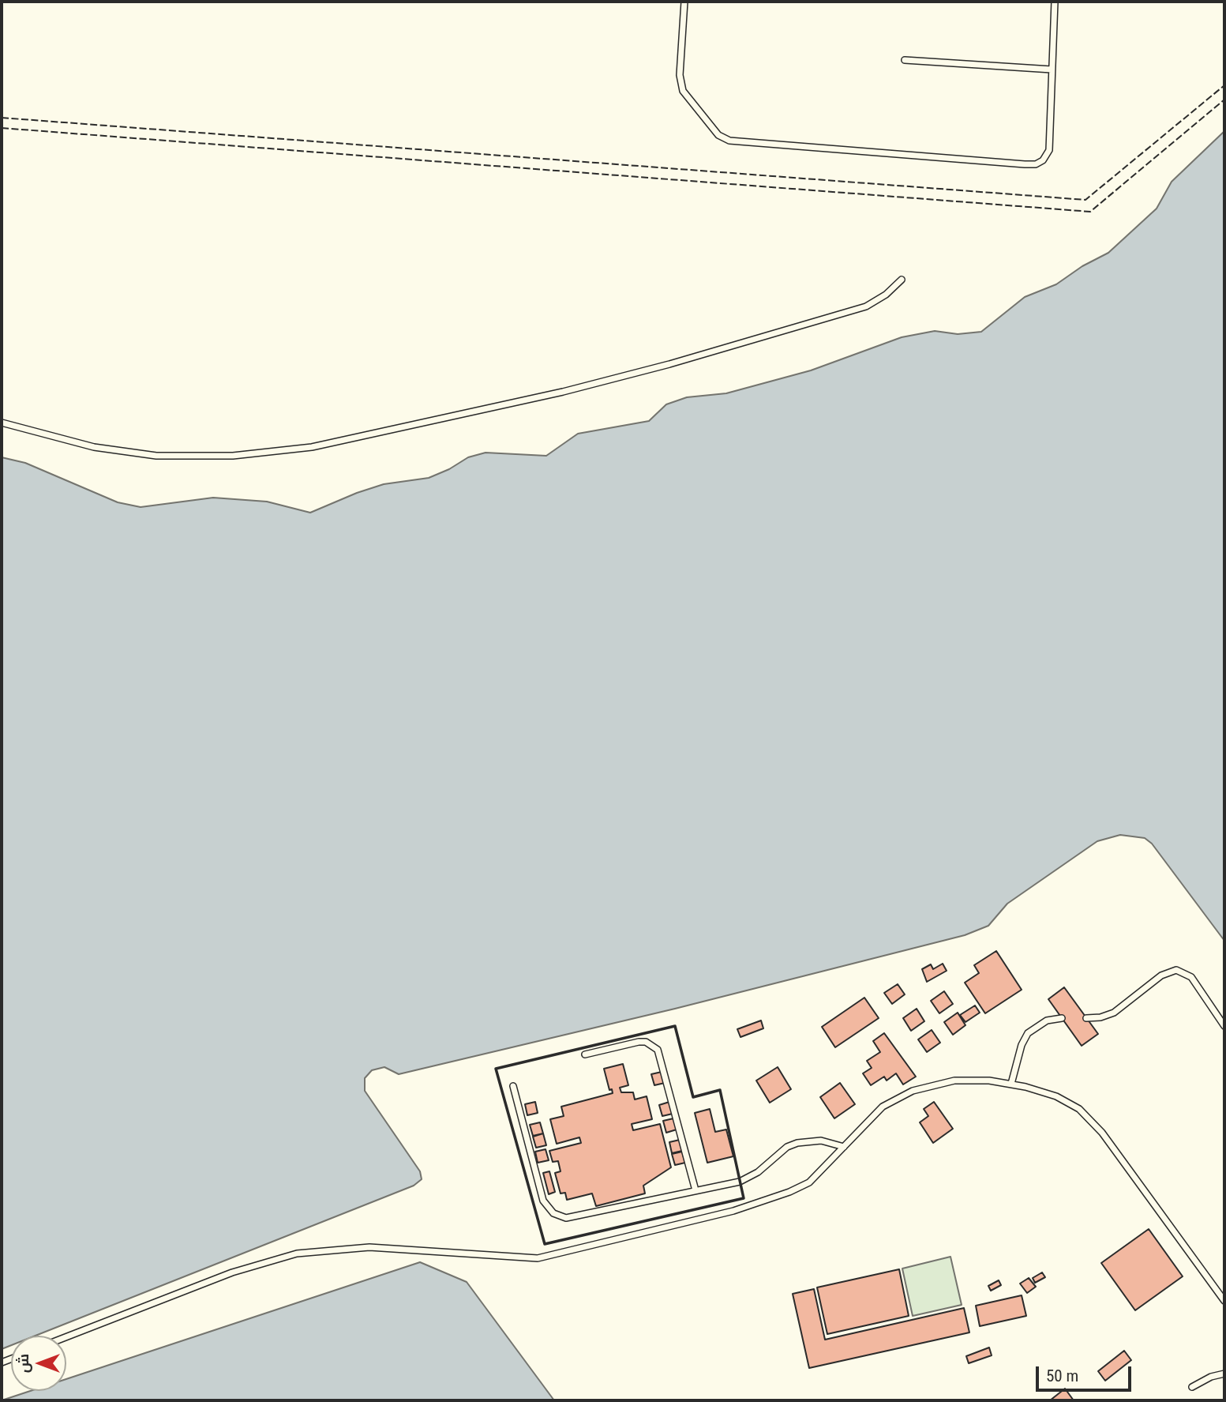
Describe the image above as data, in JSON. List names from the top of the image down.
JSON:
{
  "scale_bar": "50 m",
  "north": "left"
}
